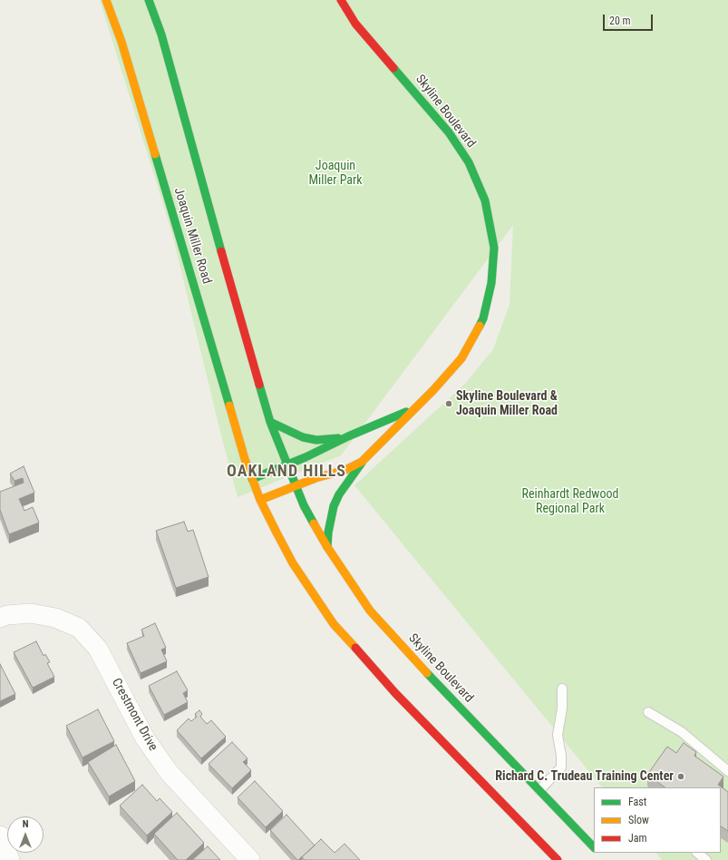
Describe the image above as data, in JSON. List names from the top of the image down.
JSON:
{
  "streets": {
    "main road": ["Skyline Boulevard", "Joaquin Miller Road"],
    "street": ["Crestmont Drive"]
  },
  "crossings": [
    ["Skyline Boulevard", "Joaquin Miller Road"]
  ],
  "districts": ["OAKLAND HILLS"],
  "parks": ["Joaquin Miller Park", "Reinhardt Redwood Regional Park"],
  "places": ["Skyline Boulevard & Joaquin Miller Road", "Richard C. Trudeau Training Center"],
  "legend": ["Fast", "Slow", "Jam"],
  "scale_bar": "20 m",
  "north": "top"
}
